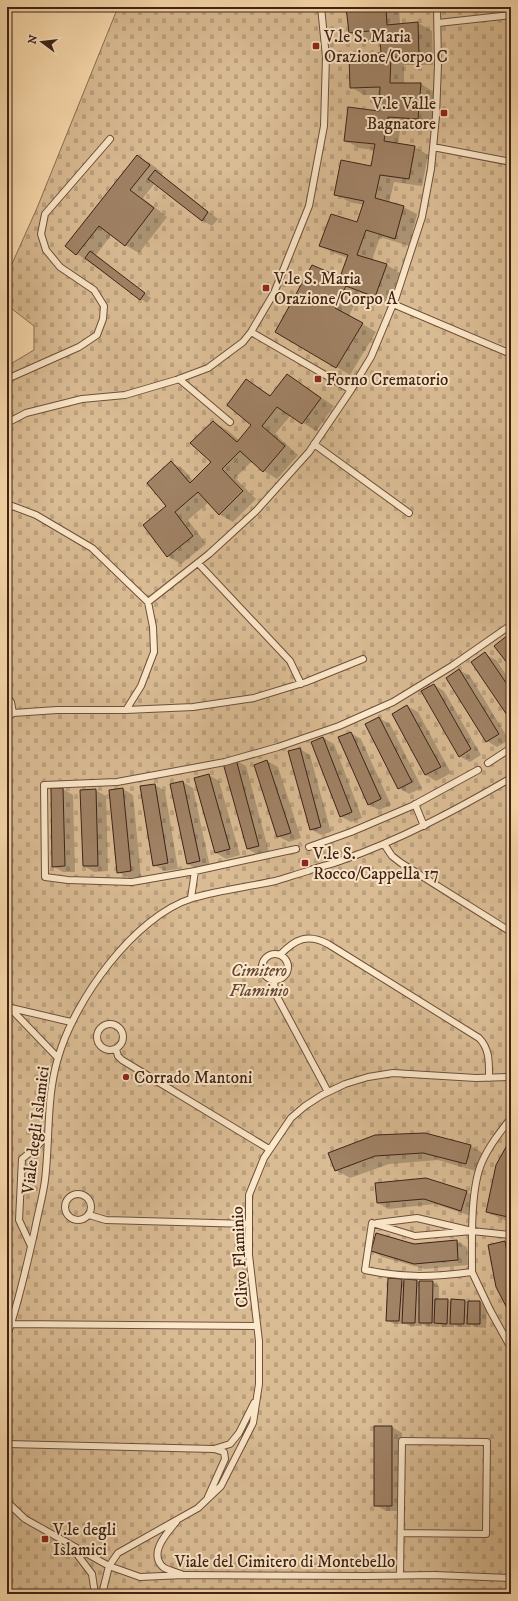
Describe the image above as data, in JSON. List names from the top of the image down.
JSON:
{
  "streets": {
    "lane": ["Viale degli Islamici", "Clivo Flaminio", "Viale del Cimitero di Montebello"]
  },
  "crossings": [
    ["Clivo Flaminio", "Viale del Cimitero di Montebello"]
  ],
  "parks": ["Cimitero Flaminio"],
  "places": {
    "transit": [
      "V.le S. Maria Orazione/Corpo C",
      "V.le Valle Bagnatore",
      "V.le S. Maria Orazione/Corpo A",
      "Forno Crematorio",
      "V.le S. Rocco/Cappella 17",
      "V.le degli Islamici"
    ],
    "other": ["Corrado Mantoni"]
  },
  "north": "left"
}
